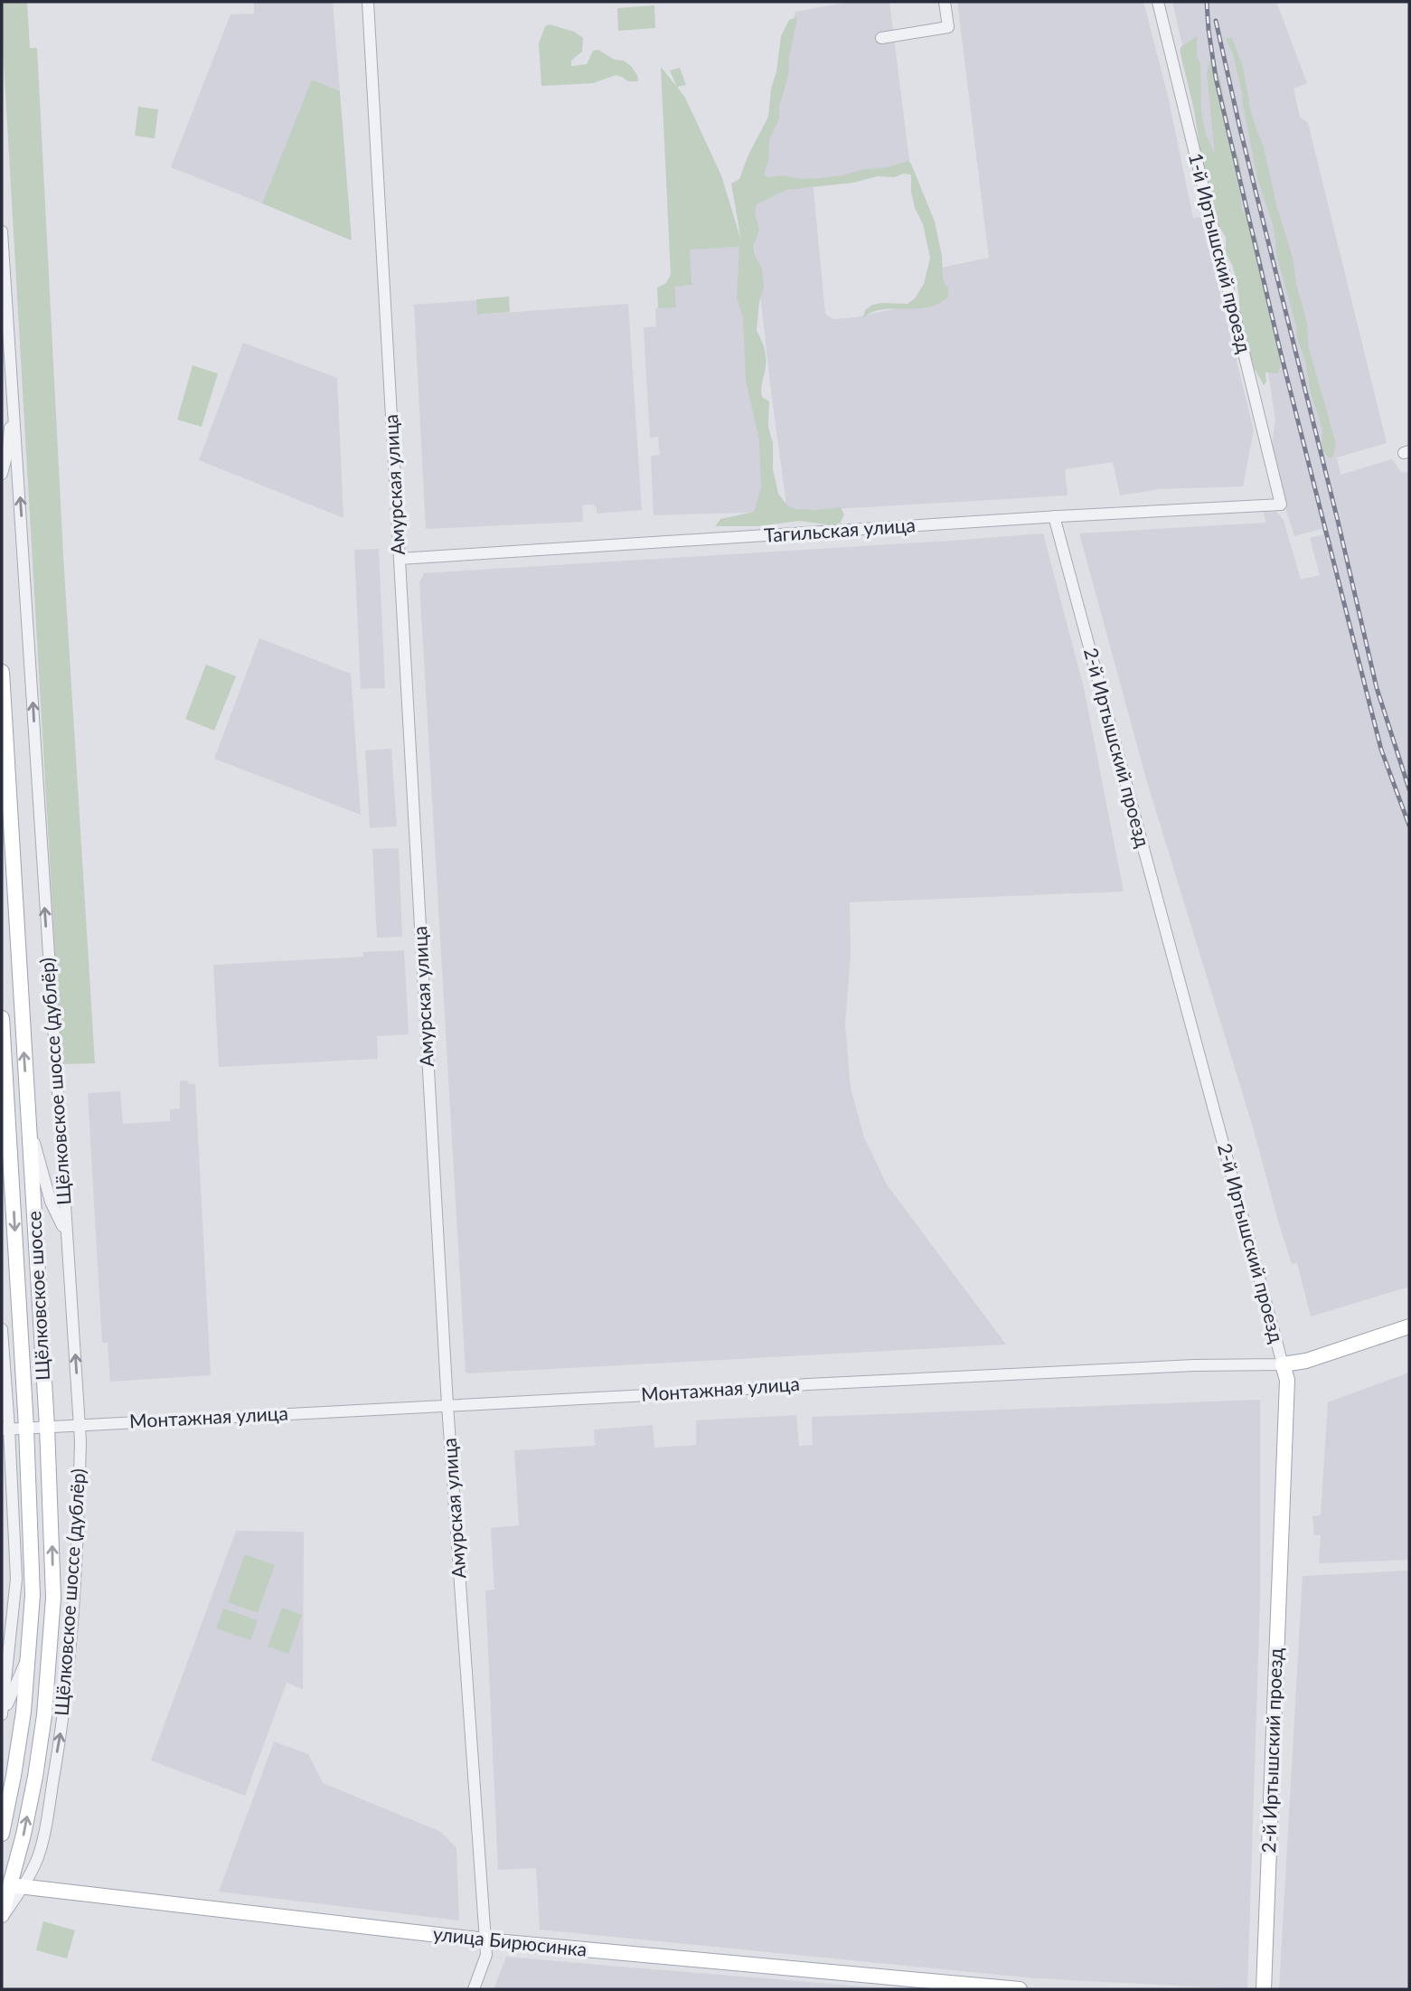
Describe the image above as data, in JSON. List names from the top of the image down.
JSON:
{
  "streets": {
    "main road": [
      "2-й Иртышский проезд",
      "Щёлковское шоссе",
      "Монтажная улица",
      "улица Бирюсинка"
    ],
    "street": [
      "1-й Иртышский проезд",
      "Амурская улица",
      "Тагильская улица",
      "Щёлковское шоссе (дублёр)"
    ]
  },
  "crossings": [
    ["1-й Иртышский проезд", "Тагильская улица"],
    ["Амурская улица", "Тагильская улица"],
    ["Амурская улица", "Монтажная улица"],
    ["Амурская улица", "улица Бирюсинка"],
    ["Тагильская улица", "2-й Иртышский проезд"],
    ["2-й Иртышский проезд", "Монтажная улица"],
    ["Щёлковское шоссе (дублёр)", "Щёлковское шоссе"],
    ["Щёлковское шоссе (дублёр)", "Монтажная улица"],
    ["Щёлковское шоссе (дублёр)", "улица Бирюсинка"],
    ["Щёлковское шоссе", "Монтажная улица"],
    ["Щёлковское шоссе", "улица Бирюсинка"]
  ]
}
